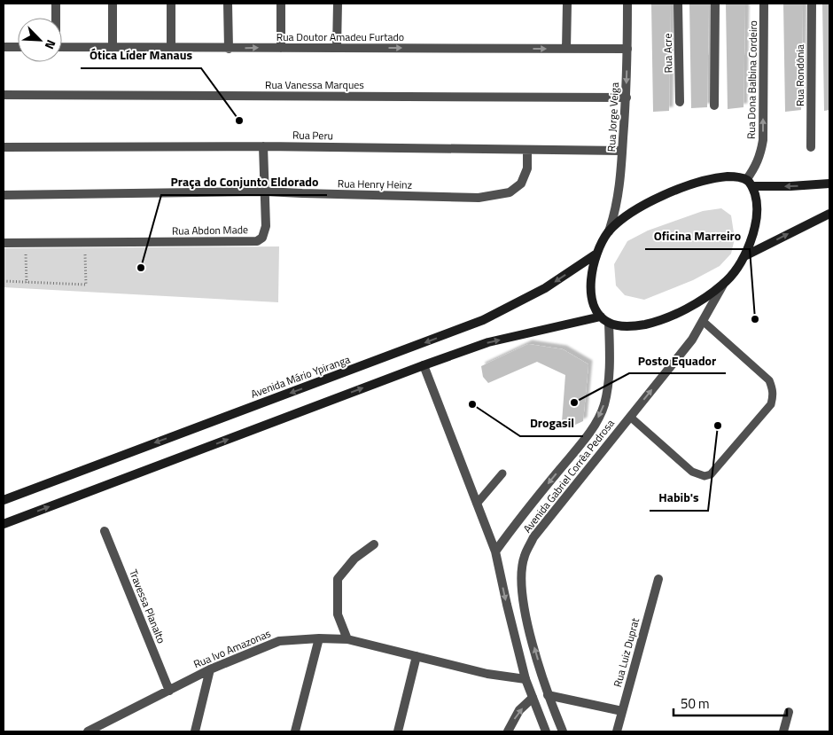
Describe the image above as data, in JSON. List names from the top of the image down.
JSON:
{
  "streets": {
    "main road": ["Avenida Mário Ypiranga"],
    "street": [
      "Rua Doutor Amadeu Furtado",
      "Rua Acre",
      "Rua Rondônia",
      "Rua Dona Balbina Cordeiro",
      "Rua Vanessa Marques",
      "Rua Jorge Veiga",
      "Rua Peru",
      "Rua Henry Heinz",
      "Rua Abdon Made",
      "Avenida Gabriel Corrêa Pedrosa",
      "Travessa Planalto",
      "Rua Ivo Amazonas",
      "Rua Luiz Duprat"
    ]
  },
  "crossings": [
    ["Rua Doutor Amadeu Furtado", "Rua Jorge Veiga"],
    ["Rua Dona Balbina Cordeiro", "Rua Jorge Veiga"],
    ["Rua Dona Balbina Cordeiro", "Avenida Mário Ypiranga"],
    ["Rua Dona Balbina Cordeiro", "Avenida Gabriel Corrêa Pedrosa"],
    ["Rua Vanessa Marques", "Rua Jorge Veiga"],
    ["Rua Jorge Veiga", "Rua Peru"],
    ["Rua Jorge Veiga", "Avenida Mário Ypiranga"],
    ["Rua Jorge Veiga", "Avenida Gabriel Corrêa Pedrosa"],
    ["Rua Peru", "Rua Henry Heinz"],
    ["Rua Henry Heinz", "Rua Abdon Made"],
    ["Avenida Mário Ypiranga", "Avenida Gabriel Corrêa Pedrosa"],
    ["Travessa Planalto", "Rua Ivo Amazonas"]
  ],
  "one_way": ["Rua Doutor Amadeu Furtado"],
  "places": [
    "Ótica Líder Manaus",
    "Praça do Conjunto Eldorado",
    "Oficina Marreiro",
    "Posto Equador",
    "Drogasil",
    "Habib's"
  ],
  "scale_bar": "50 m",
  "north": "bottom right"
}
